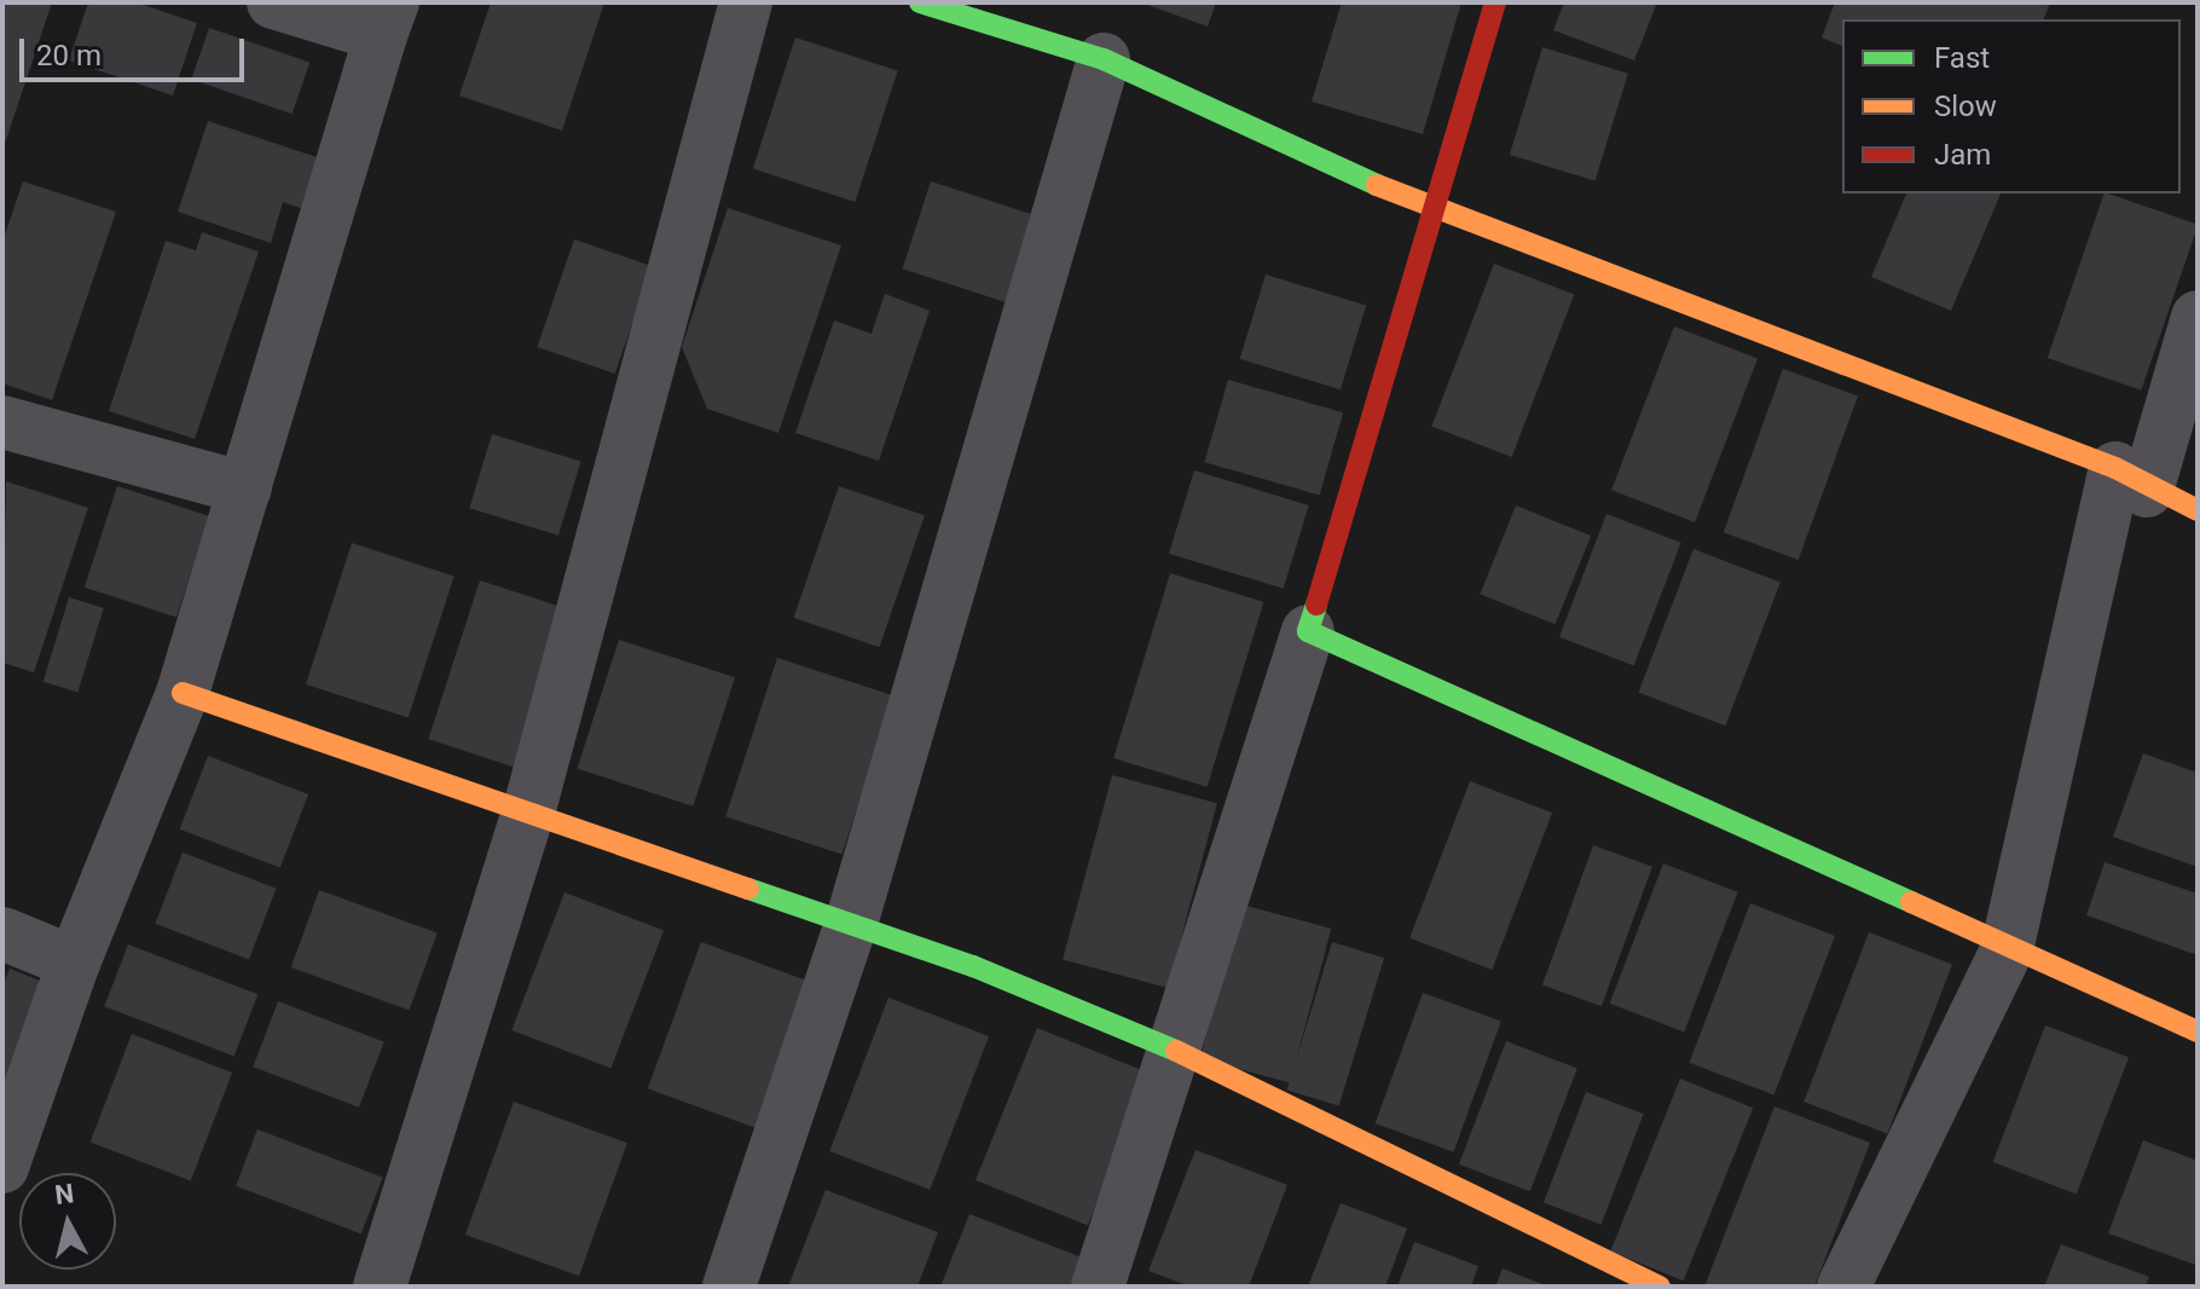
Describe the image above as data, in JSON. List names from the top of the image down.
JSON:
{
  "legend": ["Fast", "Slow", "Jam"],
  "scale_bar": "20 m",
  "north": "top"
}
